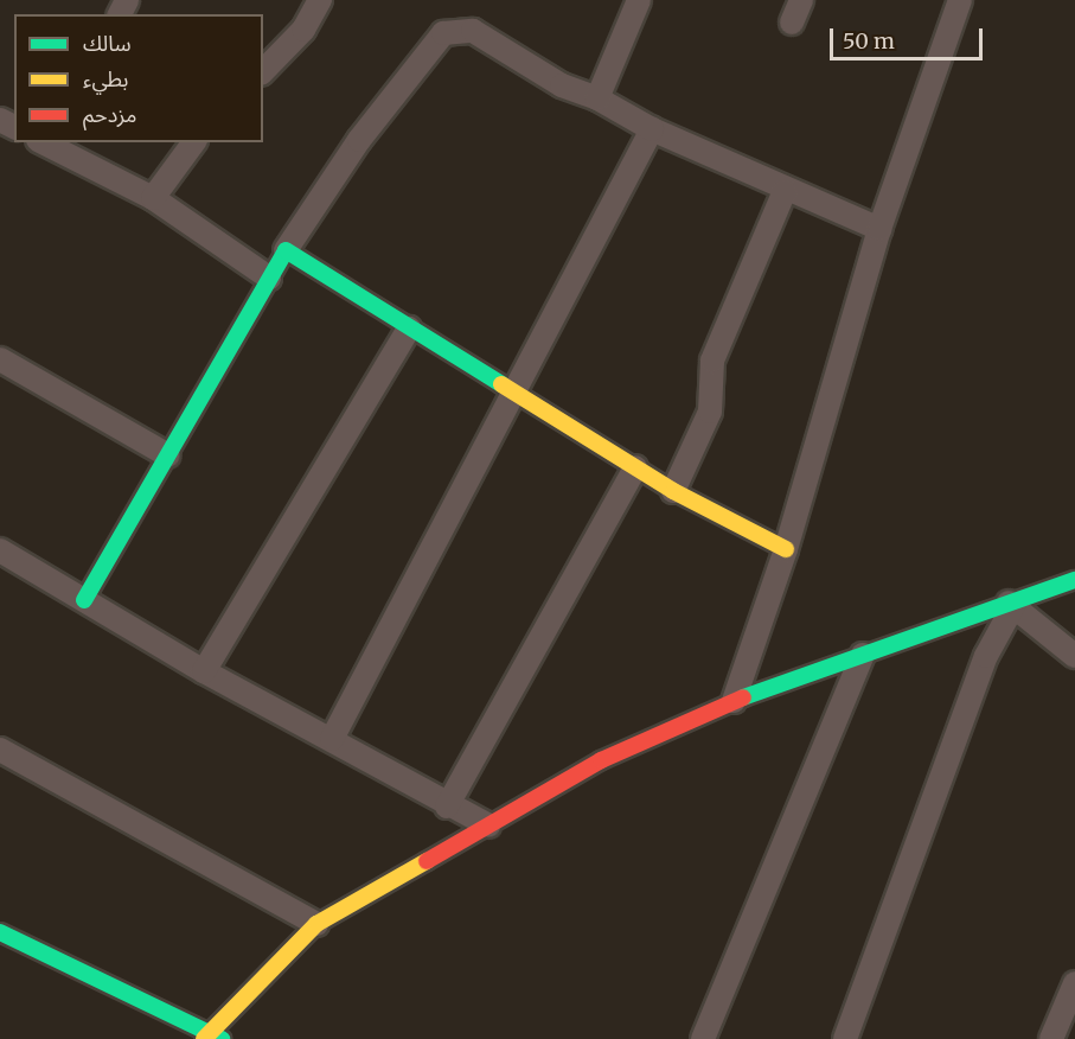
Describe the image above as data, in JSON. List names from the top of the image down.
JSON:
{
  "legend": ["سالك", "بطيء", "مزدحم"],
  "scale_bar": "50 m"
}
